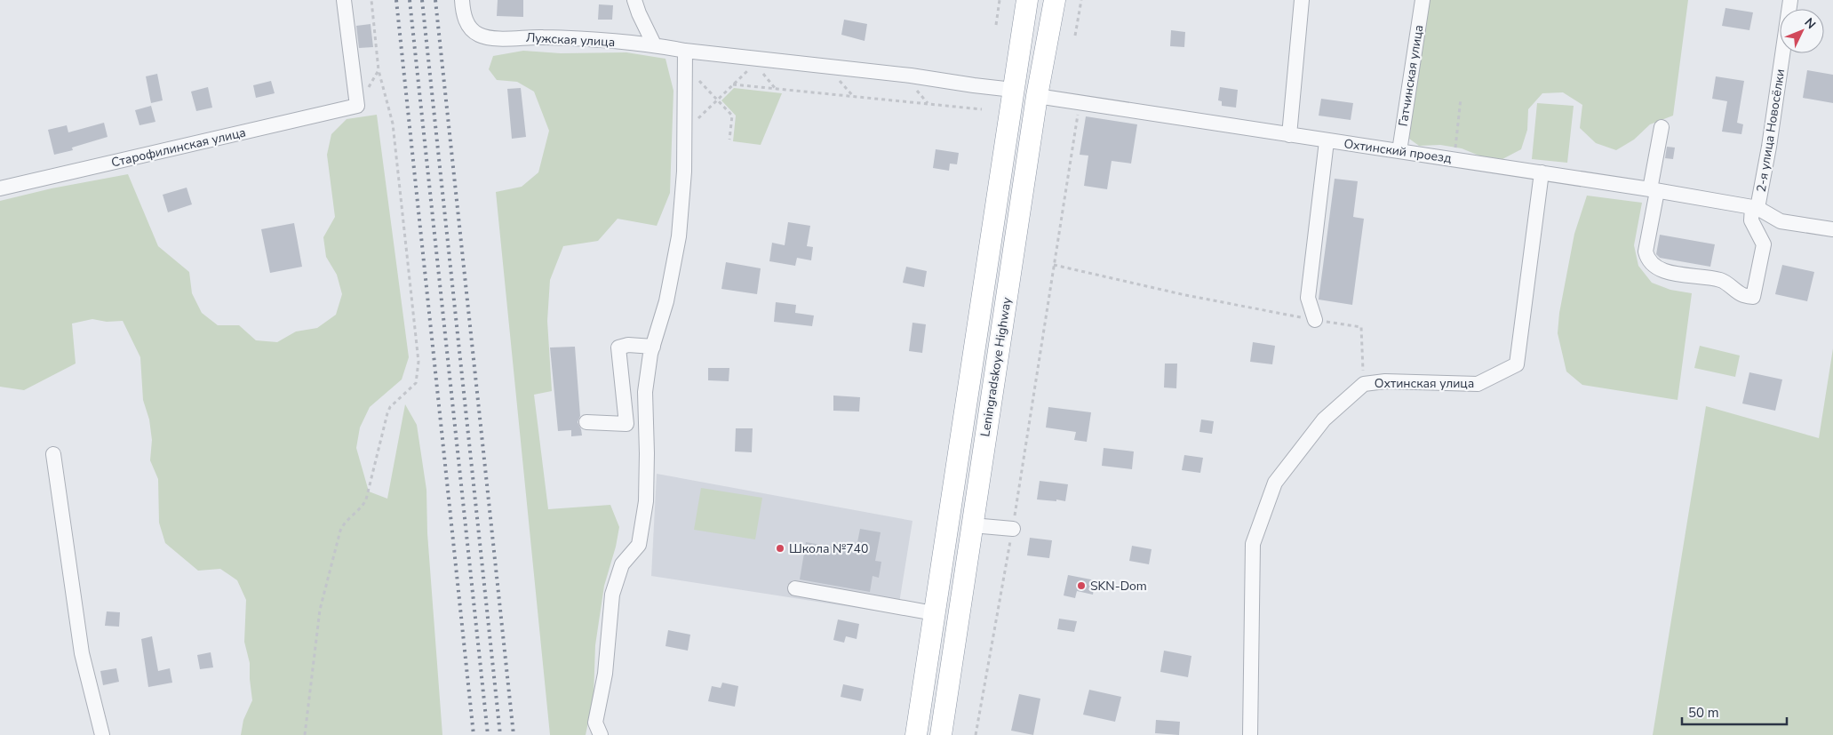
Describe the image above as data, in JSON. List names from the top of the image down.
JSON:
{
  "streets": {
    "highway": ["Leningradskoye Highway"],
    "street": [
      "Лужская улица",
      "Гатчинская улица",
      "2-я улица Новосёлки",
      "Старофилинская улица",
      "Охтинский проезд",
      "Охтинская улица"
    ]
  },
  "crossings": [
    ["Лужская улица", "Leningradskoye Highway"],
    ["Гатчинская улица", "Охтинский проезд"],
    ["2-я улица Новосёлки", "Охтинский проезд"],
    ["Охтинский проезд", "Leningradskoye Highway"],
    ["Охтинский проезд", "Охтинская улица"]
  ],
  "places": ["Школа №740", "SKN-Dom"],
  "scale_bar": "50 m",
  "north": "top right"
}
